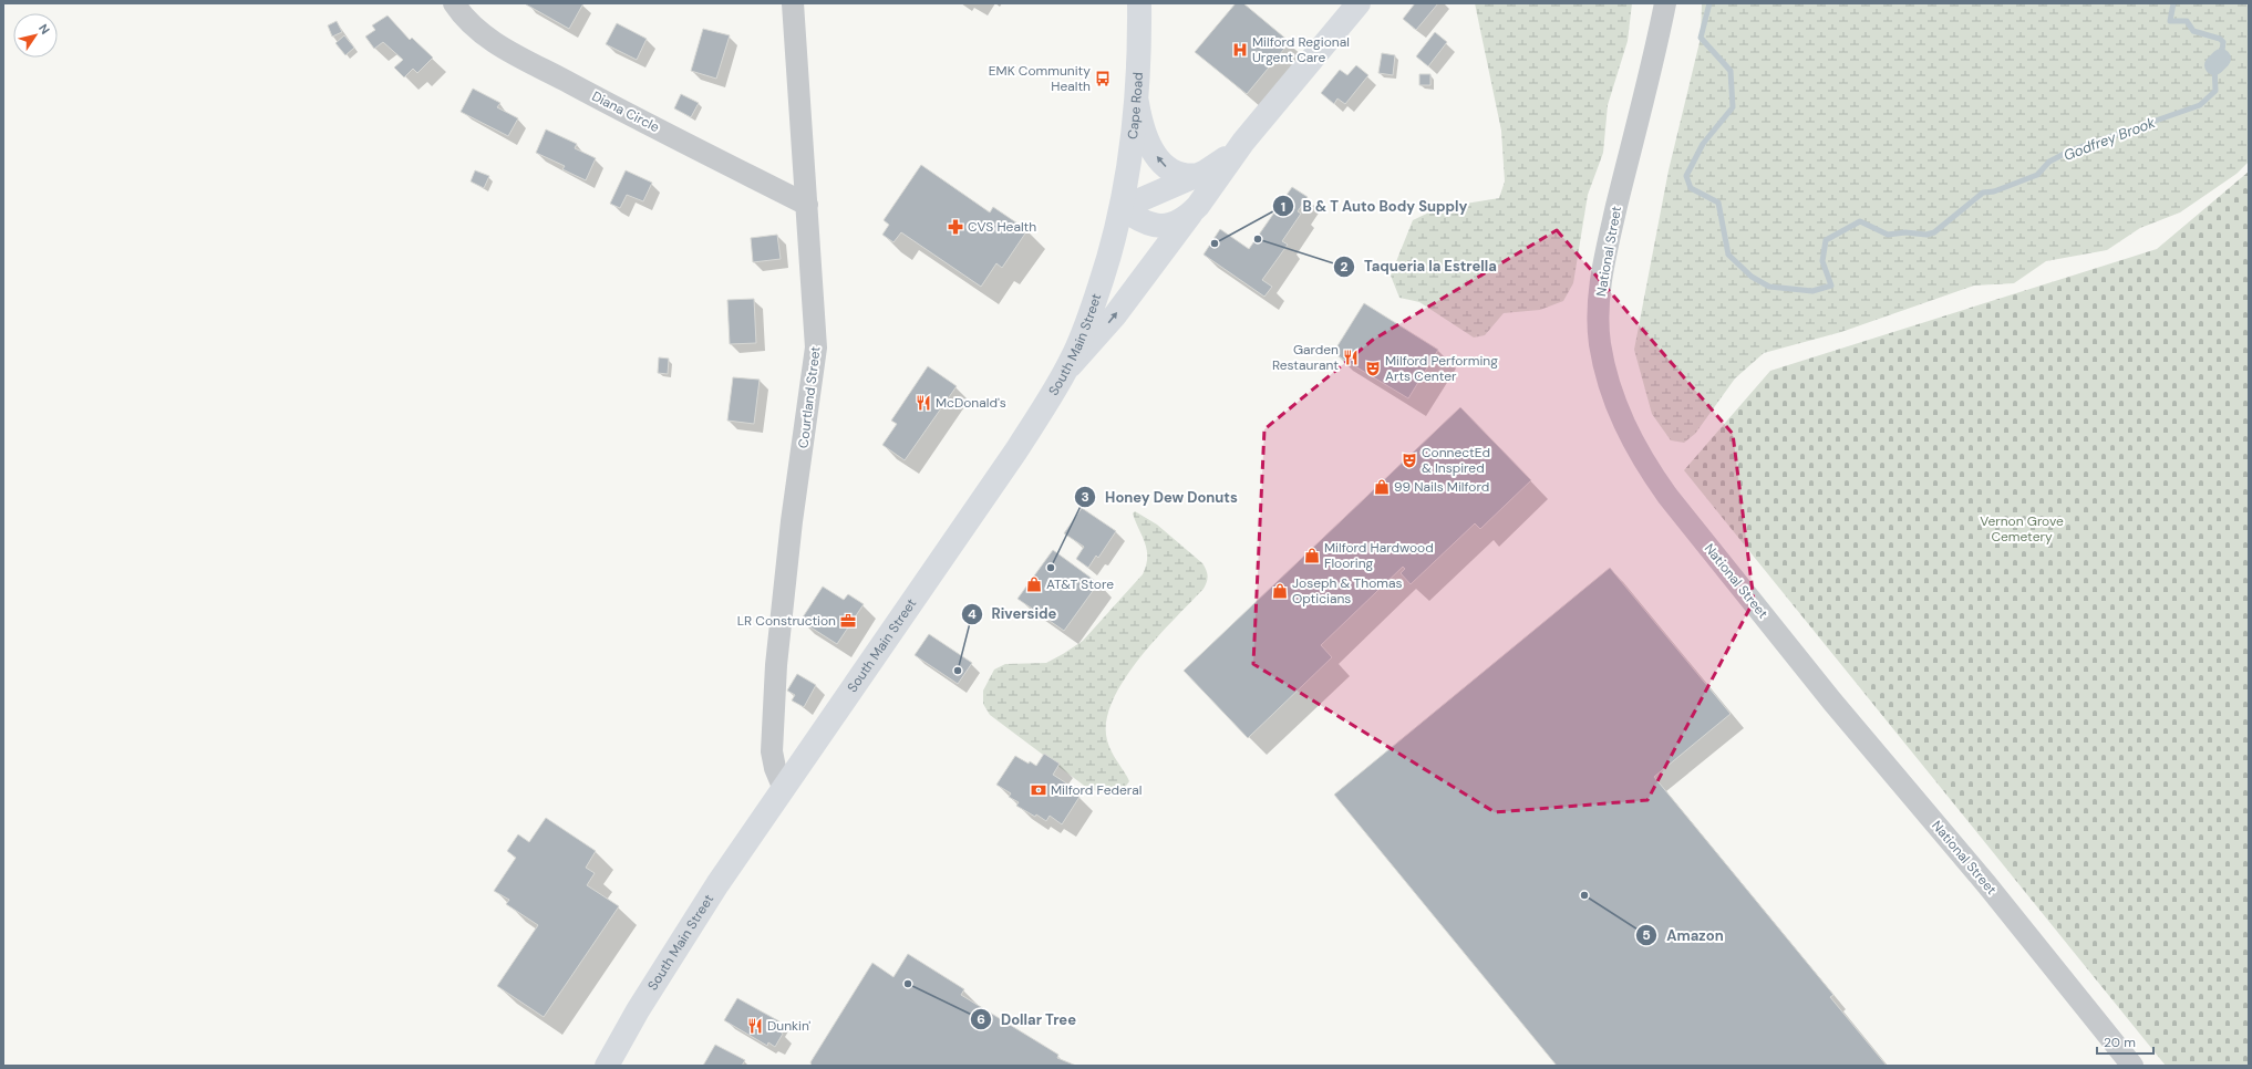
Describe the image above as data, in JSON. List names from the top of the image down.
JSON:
{
  "streets": {
    "main road": ["Cape Road", "South Main Street"],
    "street": ["Diana Circle", "National Street", "Courtland Street"]
  },
  "crossings": [
    ["Cape Road", "South Main Street"],
    ["Diana Circle", "Courtland Street"],
    ["South Main Street", "Courtland Street"]
  ],
  "water": ["Godfrey Brook"],
  "parks": ["Vernon Grove Cemetery"],
  "places": {
    "hospital": ["Milford Regional Urgent Care"],
    "bus stop": ["EMK Community Health"],
    "pharmacy": ["CVS Health"],
    "other": [
      "Taqueria la Estrella",
      "B & T Auto Body Supply",
      "Honey Dew Donuts",
      "Riverside",
      "Amazon",
      "Dollar Tree"
    ],
    "restaurant": ["Garden Restaurant", "McDonald's", "Dunkin'"],
    "theatre": ["Milford Performing Arts Center", "ConnectEd & Inspired"],
    "shop": [
      "99 Nails Milford",
      "Milford Hardwood Flooring",
      "AT&T Store",
      "Joseph & Thomas Opticians"
    ],
    "office": ["LR Construction"],
    "bank": ["Milford Federal"]
  },
  "scale_bar": "20 m",
  "north": "top right"
}
